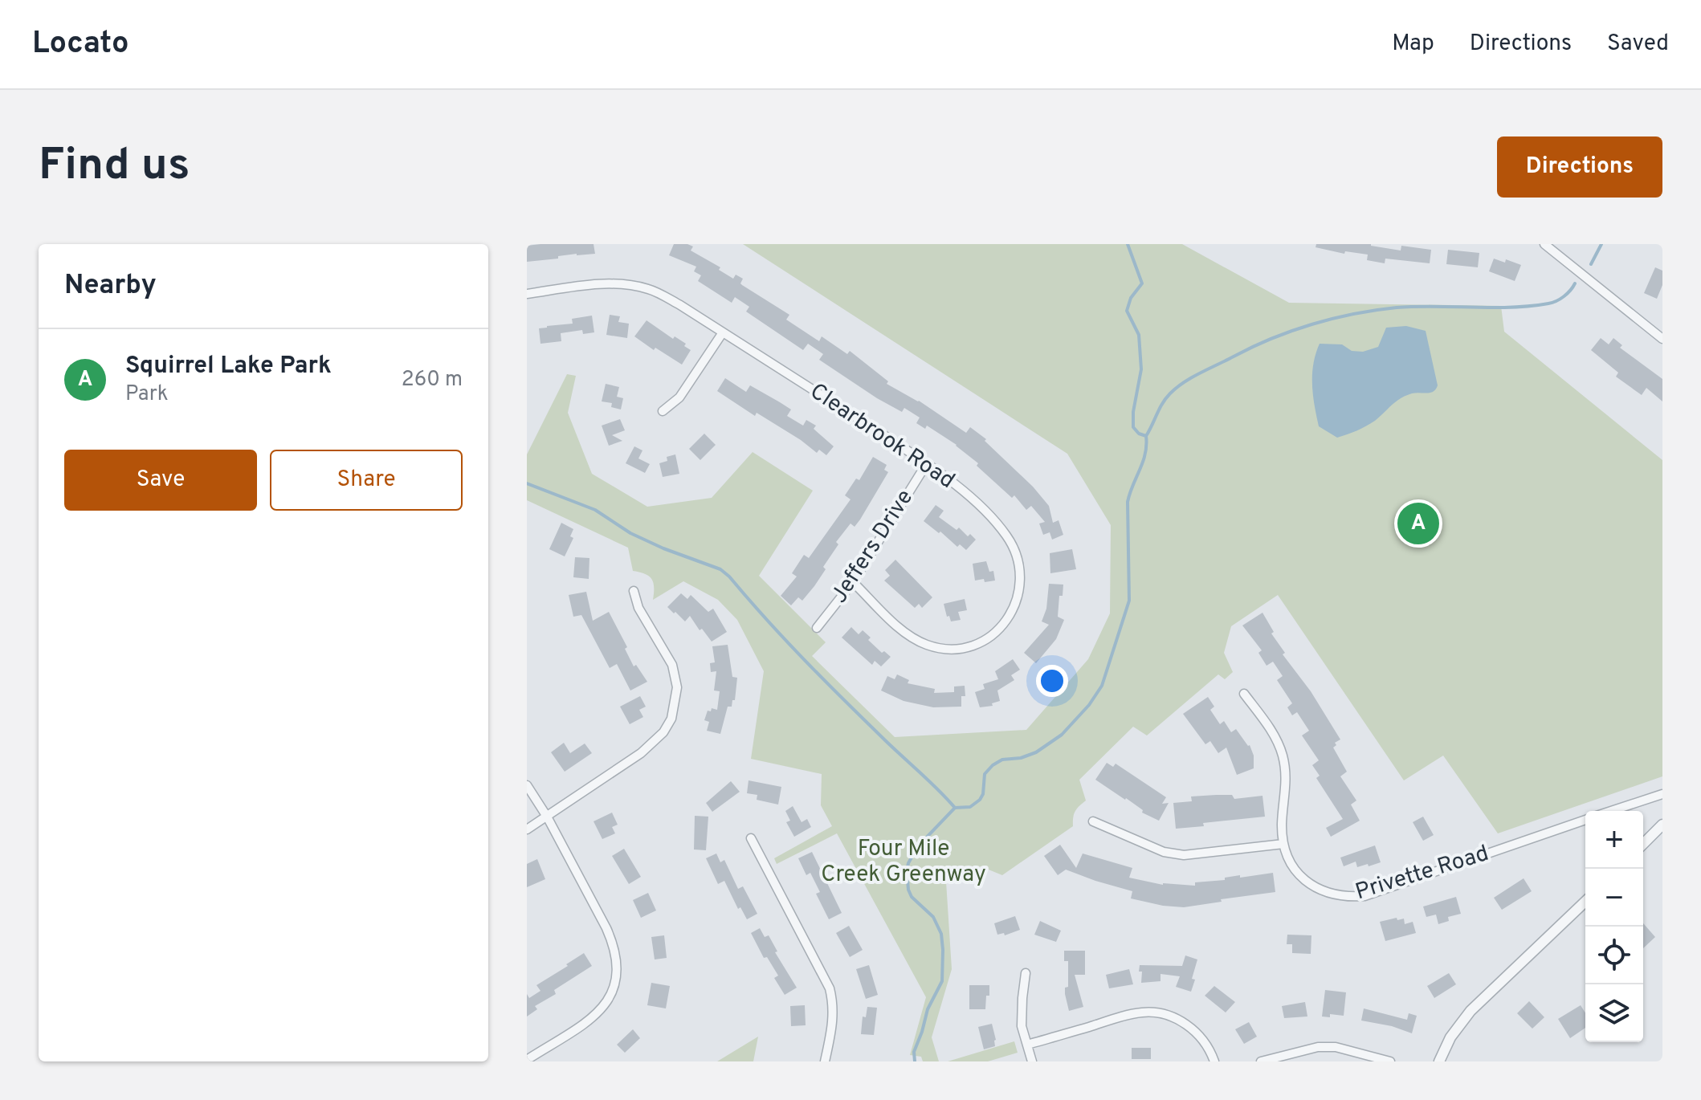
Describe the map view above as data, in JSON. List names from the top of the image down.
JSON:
{
  "streets": {
    "street": ["Clearbrook Road", "Jeffers Drive", "Privette Road"]
  },
  "crossings": [
    ["Clearbrook Road", "Jeffers Drive"]
  ],
  "parks": ["Four Mile Creek Greenway"],
  "page": {
    "header": "Locato",
    "nav": ["Map", "Directions", "Saved"],
    "buttons": [
      "Directions",
      ["Save", "Share"]
    ],
    "title": "Find us",
    "heading": "Nearby",
    "list": [
      {
        "mark": "A",
        "name": "Squirrel Lake Park",
        "note": "Park",
        "value": "260 m"
      }
    ],
    "pins": "A",
    "map_buttons": ["+", "−"]
  }
}
